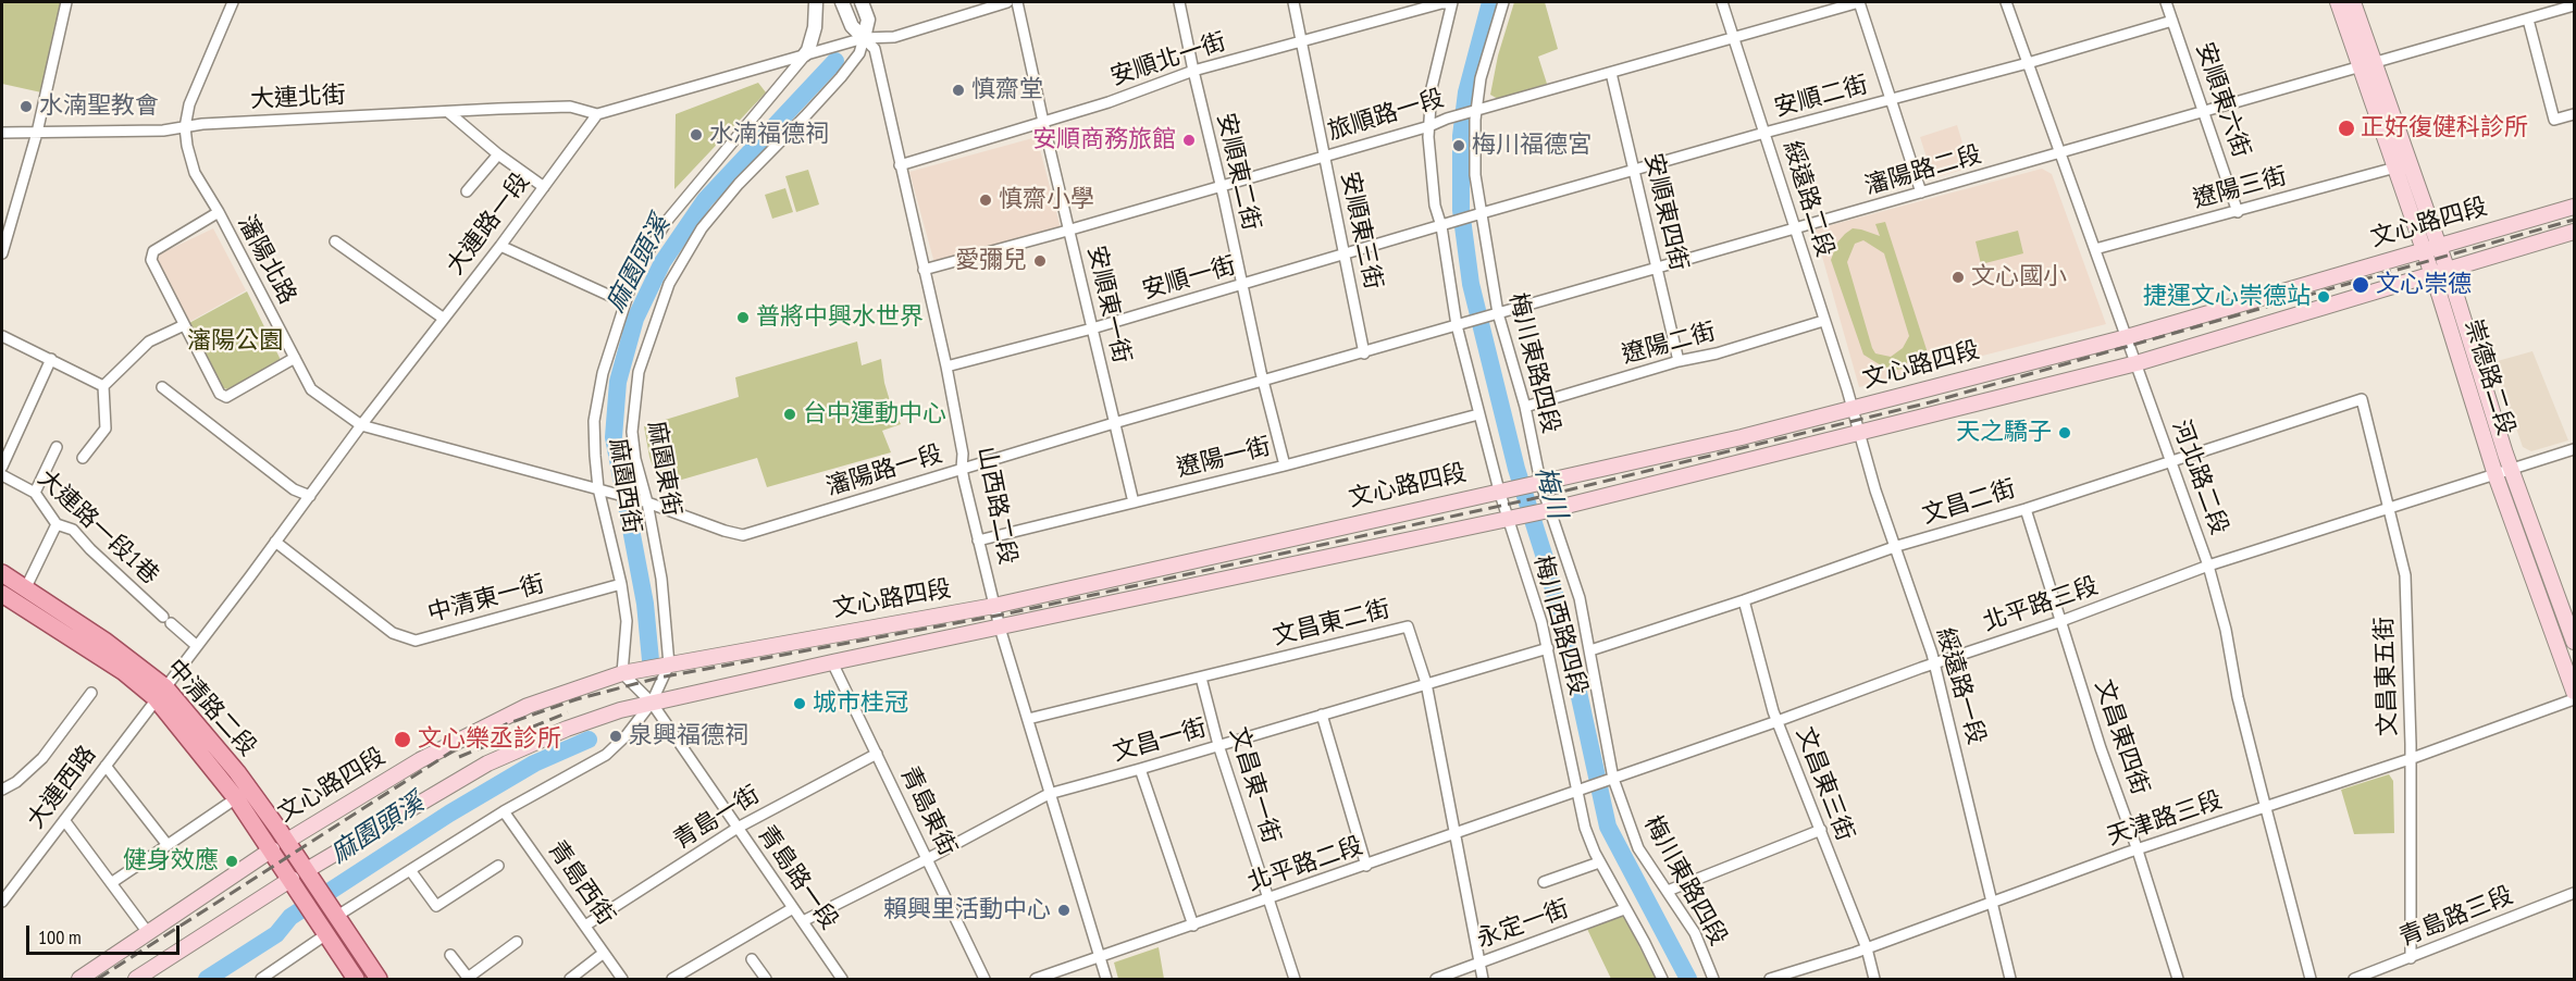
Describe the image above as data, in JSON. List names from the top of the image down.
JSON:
{
  "streets": {
    "main road": ["文心路四段", "崇德路二段", "中清路二段"],
    "street": [
      "安順北一街",
      "安順二街",
      "大連北街",
      "安順東六街",
      "旅順路一段",
      "瀋陽路二段",
      "安順東二街",
      "遼陽三街",
      "綏遠路二段",
      "安順東四街",
      "大連路一段",
      "安順東三街",
      "瀋陽北路",
      "安順一街",
      "安順東一街",
      "遼陽二街",
      "梅川東路四段",
      "遼陽一街",
      "麻園東街",
      "瀋陽路一段",
      "河北路二段",
      "麻園西街",
      "文昌二街",
      "山西路二段",
      "大連路一段1巷",
      "中清東一街",
      "北平路三段",
      "文昌東二街",
      "梅川西路四段",
      "文昌東五街",
      "綏遠路一段",
      "文昌東四街",
      "文昌一街",
      "文昌東三街",
      "文昌東一街",
      "大連西路",
      "青島東街",
      "青島一街",
      "天津路三段",
      "北平路二段",
      "青島路一段",
      "青島西街",
      "青島路三段",
      "永定一街"
    ]
  },
  "crossings": [
    ["安順北一街", "安順東二街"],
    ["安順北一街", "安順東三街"],
    ["安順北一街", "安順東一街"],
    ["安順北一街", "山西路二段"],
    ["安順北一街", "梅川西路四段"],
    ["安順二街", "安順東六街"],
    ["安順二街", "綏遠路二段"],
    ["安順二街", "安順東四街"],
    ["安順二街", "安順一街"],
    ["安順二街", "梅川東路四段"],
    ["安順二街", "河北路二段"],
    ["安順二街", "梅川西路四段"],
    ["大連北街", "大連路一段"],
    ["大連北街", "瀋陽北路"],
    ["安順東六街", "瀋陽路二段"],
    ["安順東六街", "遼陽三街"],
    ["旅順路一段", "安順東二街"],
    ["旅順路一段", "綏遠路二段"],
    ["旅順路一段", "安順東四街"],
    ["旅順路一段", "安順東三街"],
    ["旅順路一段", "安順東一街"],
    ["旅順路一段", "梅川東路四段"],
    ["旅順路一段", "山西路二段"],
    ["旅順路一段", "梅川西路四段"],
    ["瀋陽路二段", "綏遠路二段"],
    ["瀋陽路二段", "安順東四街"],
    ["瀋陽路二段", "梅川東路四段"],
    ["瀋陽路二段", "崇德路二段"],
    ["瀋陽路二段", "瀋陽路一段"],
    ["瀋陽路二段", "河北路二段"],
    ["瀋陽路二段", "梅川西路四段"],
    ["安順東二街", "安順一街"],
    ["安順東二街", "遼陽一街"],
    ["安順東二街", "瀋陽路一段"],
    ["遼陽三街", "崇德路二段"],
    ["遼陽三街", "河北路二段"],
    ["綏遠路二段", "文心路四段"],
    ["綏遠路二段", "遼陽二街"],
    ["綏遠路二段", "綏遠路一段"],
    ["安順東四街", "遼陽二街"],
    ["文心路四段", "梅川東路四段"],
    ["文心路四段", "崇德路二段"],
    ["文心路四段", "麻園東街"],
    ["文心路四段", "河北路二段"],
    ["文心路四段", "麻園西街"],
    ["文心路四段", "山西路二段"],
    ["文心路四段", "梅川西路四段"],
    ["文心路四段", "綏遠路一段"],
    ["文心路四段", "中清路二段"],
    ["文心路四段", "青島東街"],
    ["文心路四段", "青島路一段"],
    ["大連路一段", "瀋陽北路"],
    ["大連路一段", "瀋陽路一段"],
    ["大連路一段", "大連路一段1巷"],
    ["大連路一段", "中清東一街"],
    ["大連路一段", "中清路二段"],
    ["大連路一段", "大連西路"],
    ["安順東三街", "安順一街"],
    ["安順東三街", "瀋陽路一段"],
    ["瀋陽北路", "瀋陽路一段"],
    ["安順一街", "安順東一街"],
    ["安順一街", "山西路二段"],
    ["安順一街", "梅川西路四段"],
    ["安順東一街", "遼陽一街"],
    ["安順東一街", "瀋陽路一段"],
    ["遼陽二街", "梅川東路四段"],
    ["梅川東路四段", "文昌二街"],
    ["梅川東路四段", "北平路三段"],
    ["崇德路二段", "北平路三段"],
    ["遼陽一街", "山西路二段"],
    ["遼陽一街", "梅川西路四段"],
    ["麻園東街", "瀋陽路一段"],
    ["麻園東街", "山西路二段"],
    ["麻園東街", "中清路二段"],
    ["麻園東街", "青島路一段"],
    ["麻園東街", "青島西街"],
    ["瀋陽路一段", "麻園西街"],
    ["瀋陽路一段", "山西路二段"],
    ["瀋陽路一段", "梅川西路四段"],
    ["河北路二段", "文昌二街"],
    ["河北路二段", "北平路三段"],
    ["河北路二段", "天津路三段"],
    ["麻園西街", "中清東一街"],
    ["文昌二街", "文昌東五街"],
    ["文昌二街", "綏遠路一段"],
    ["文昌二街", "文昌東四街"],
    ["文昌二街", "文昌東三街"],
    ["山西路二段", "文昌東二街"],
    ["山西路二段", "文昌一街"],
    ["山西路二段", "北平路二段"],
    ["北平路三段", "文昌東五街"],
    ["北平路三段", "綏遠路一段"],
    ["北平路三段", "文昌東四街"],
    ["北平路三段", "文昌東三街"],
    ["北平路三段", "北平路二段"],
    ["文昌東二街", "文昌一街"],
    ["文昌東二街", "文昌東一街"],
    ["文昌東二街", "北平路二段"],
    ["文昌東二街", "永定一街"],
    ["梅川西路四段", "文昌一街"],
    ["梅川西路四段", "北平路二段"],
    ["梅川西路四段", "永定一街"],
    ["文昌東五街", "天津路三段"],
    ["文昌東五街", "青島路三段"],
    ["綏遠路一段", "天津路三段"],
    ["中清路二段", "大連西路"],
    ["文昌東四街", "天津路三段"],
    ["文昌一街", "文昌東一街"],
    ["文昌一街", "青島東街"],
    ["文昌一街", "青島路一段"],
    ["文昌東三街", "天津路三段"],
    ["文昌東一街", "北平路二段"],
    ["青島東街", "青島一街"],
    ["青島一街", "青島路一段"],
    ["青島一街", "青島西街"]
  ],
  "water": ["麻園頭溪", "梅川"],
  "parks": ["瀋陽公園"],
  "places": [
    "慎齋堂",
    "水湳聖教會",
    "正好復健科診所",
    "水湳福德祠",
    "安順商務旅館",
    "梅川福德宮",
    "慎齋小學",
    "愛彌兒",
    "文心國小",
    "文心崇德",
    "捷運文心崇德站",
    "普將中興水世界",
    "台中運動中心",
    "天之驕子",
    "城市桂冠",
    "泉興福德祠",
    "文心樂丞診所",
    "健身效應",
    "賴興里活動中心"
  ],
  "scale_bar": "100 m"
}
